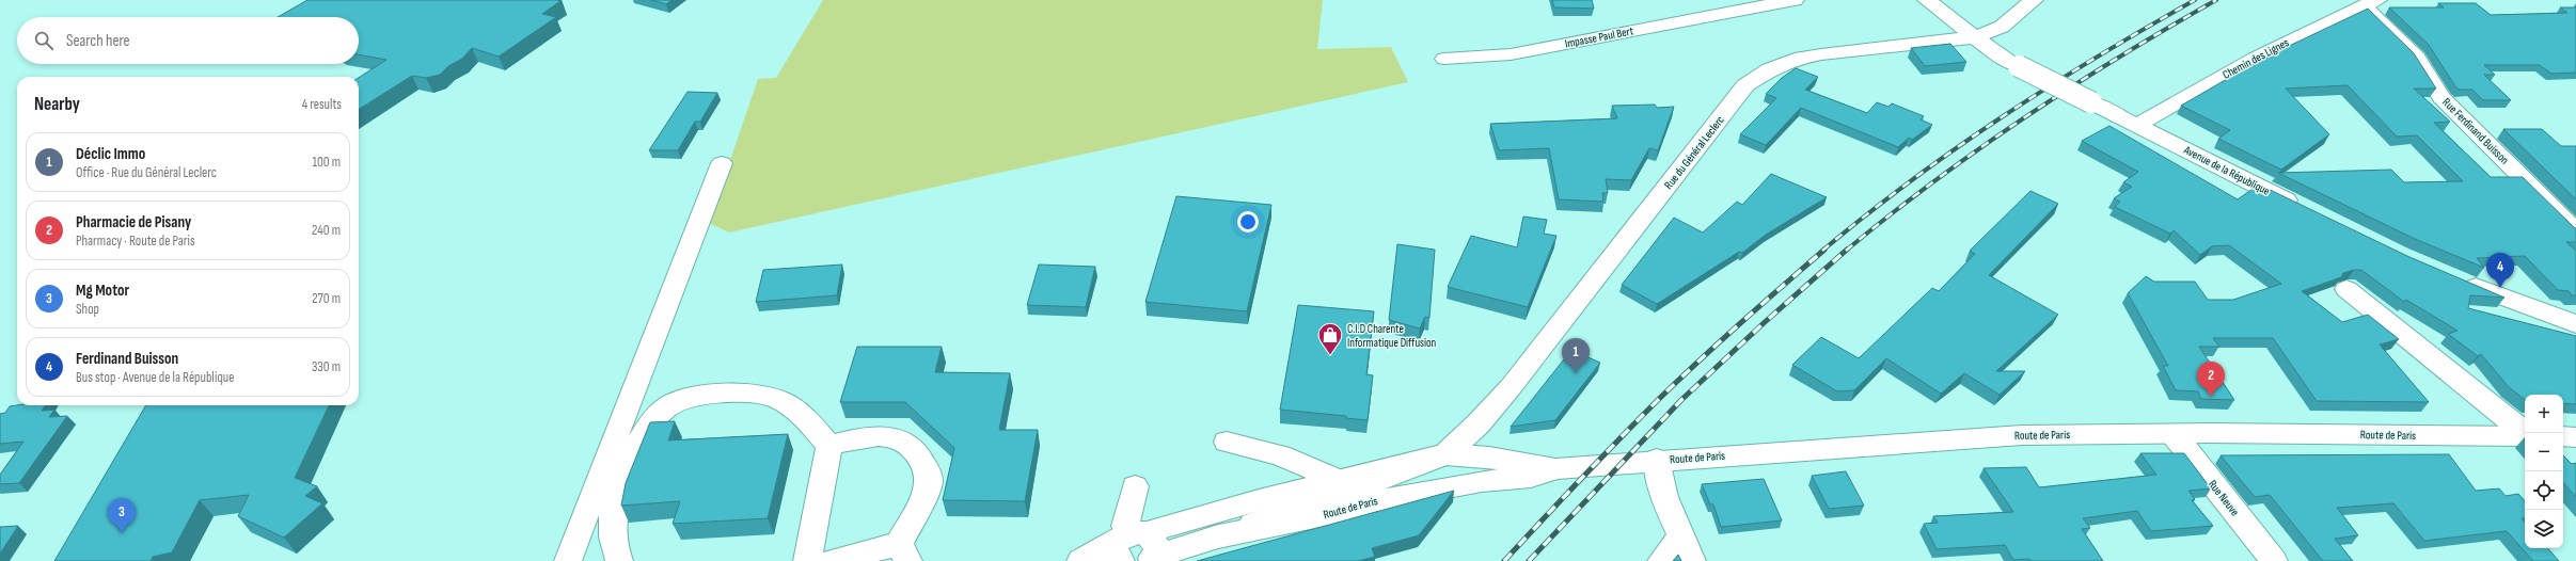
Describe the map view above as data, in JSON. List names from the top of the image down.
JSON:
{
  "streets": {
    "street": [
      "Impasse Paul Bert",
      "Chemin des Lignes",
      "Rue Ferdinand Buisson",
      "Rue du Général Leclerc",
      "Avenue de la République",
      "Route de Paris",
      "Rue Neuve"
    ]
  },
  "crossings": [
    ["Chemin des Lignes", "Rue Ferdinand Buisson"],
    ["Chemin des Lignes", "Avenue de la République"],
    ["Rue du Général Leclerc", "Avenue de la République"],
    ["Rue du Général Leclerc", "Route de Paris"],
    ["Route de Paris", "Rue Neuve"]
  ],
  "places": {
    "shop": ["C.I.D Charente Informatique Diffusion"]
  },
  "page": {
    "search": "Search here",
    "heading": ["Nearby", "4 results"],
    "list": [
      {
        "mark": "1",
        "name": "Déclic Immo",
        "note": "Office · Rue du Général Leclerc",
        "value": "100 m"
      },
      {
        "mark": "2",
        "name": "Pharmacie de Pisany",
        "note": "Pharmacy · Route de Paris",
        "value": "240 m"
      },
      {
        "mark": "3",
        "name": "Mg Motor",
        "note": "Shop",
        "value": "270 m"
      },
      {
        "mark": "4",
        "name": "Ferdinand Buisson",
        "note": "Bus stop · Avenue de la République",
        "value": "330 m"
      }
    ],
    "pins": [
      "4",
      "1",
      "2",
      "3"
    ],
    "map_buttons": ["+", "−"]
  }
}
